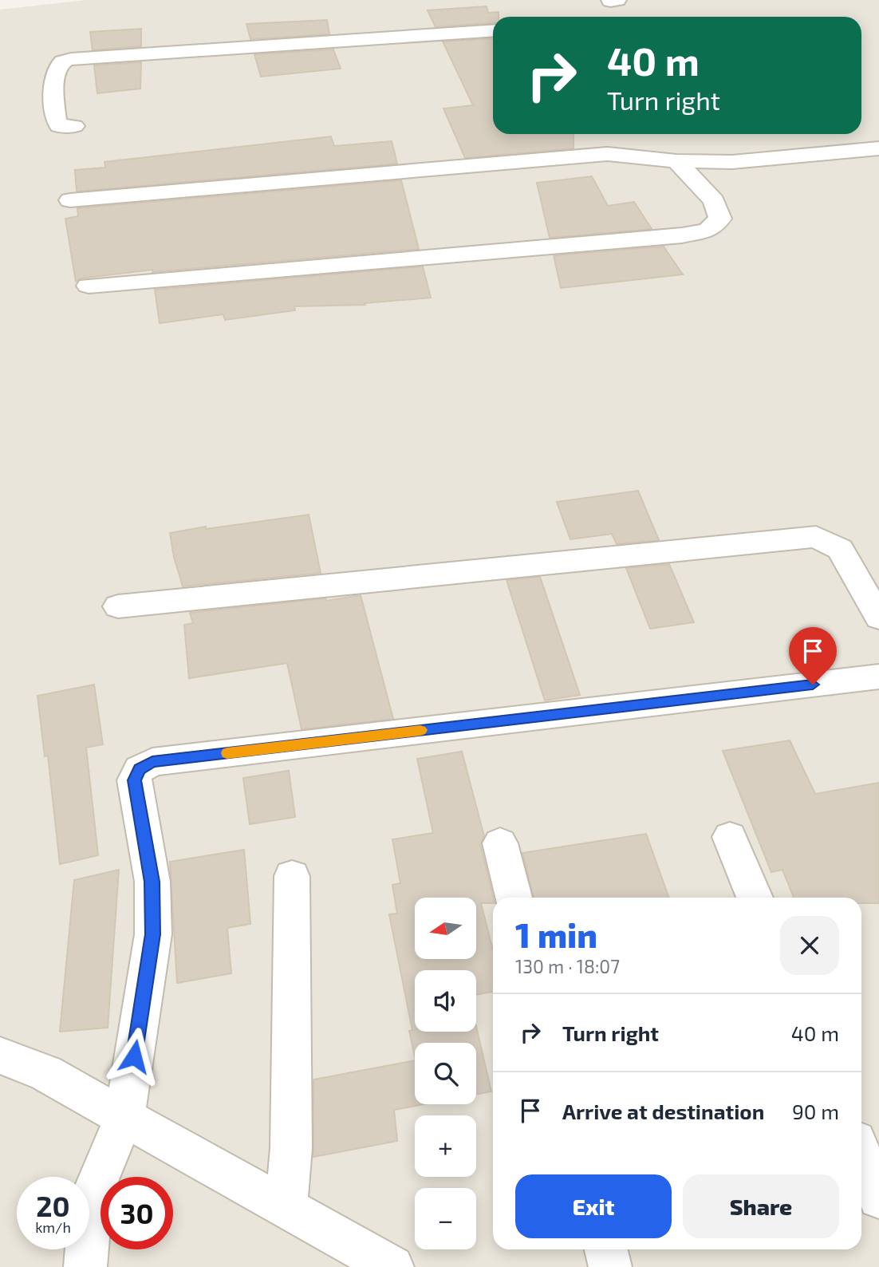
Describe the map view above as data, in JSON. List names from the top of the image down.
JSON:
{
  "north": "left",
  "page": {
    "turn": ["40 m", "Turn right"],
    "map_buttons": ["+", "−"],
    "heading": ["1 min", "130 m · 18:07"],
    "list": [
      {
        "name": "Turn right",
        "value": "40 m"
      },
      {
        "name": "Arrive at destination",
        "value": "90 m"
      }
    ],
    "buttons": ["Exit", "Share"],
    "speed": "20 km/h",
    "limit": "30"
  }
}
